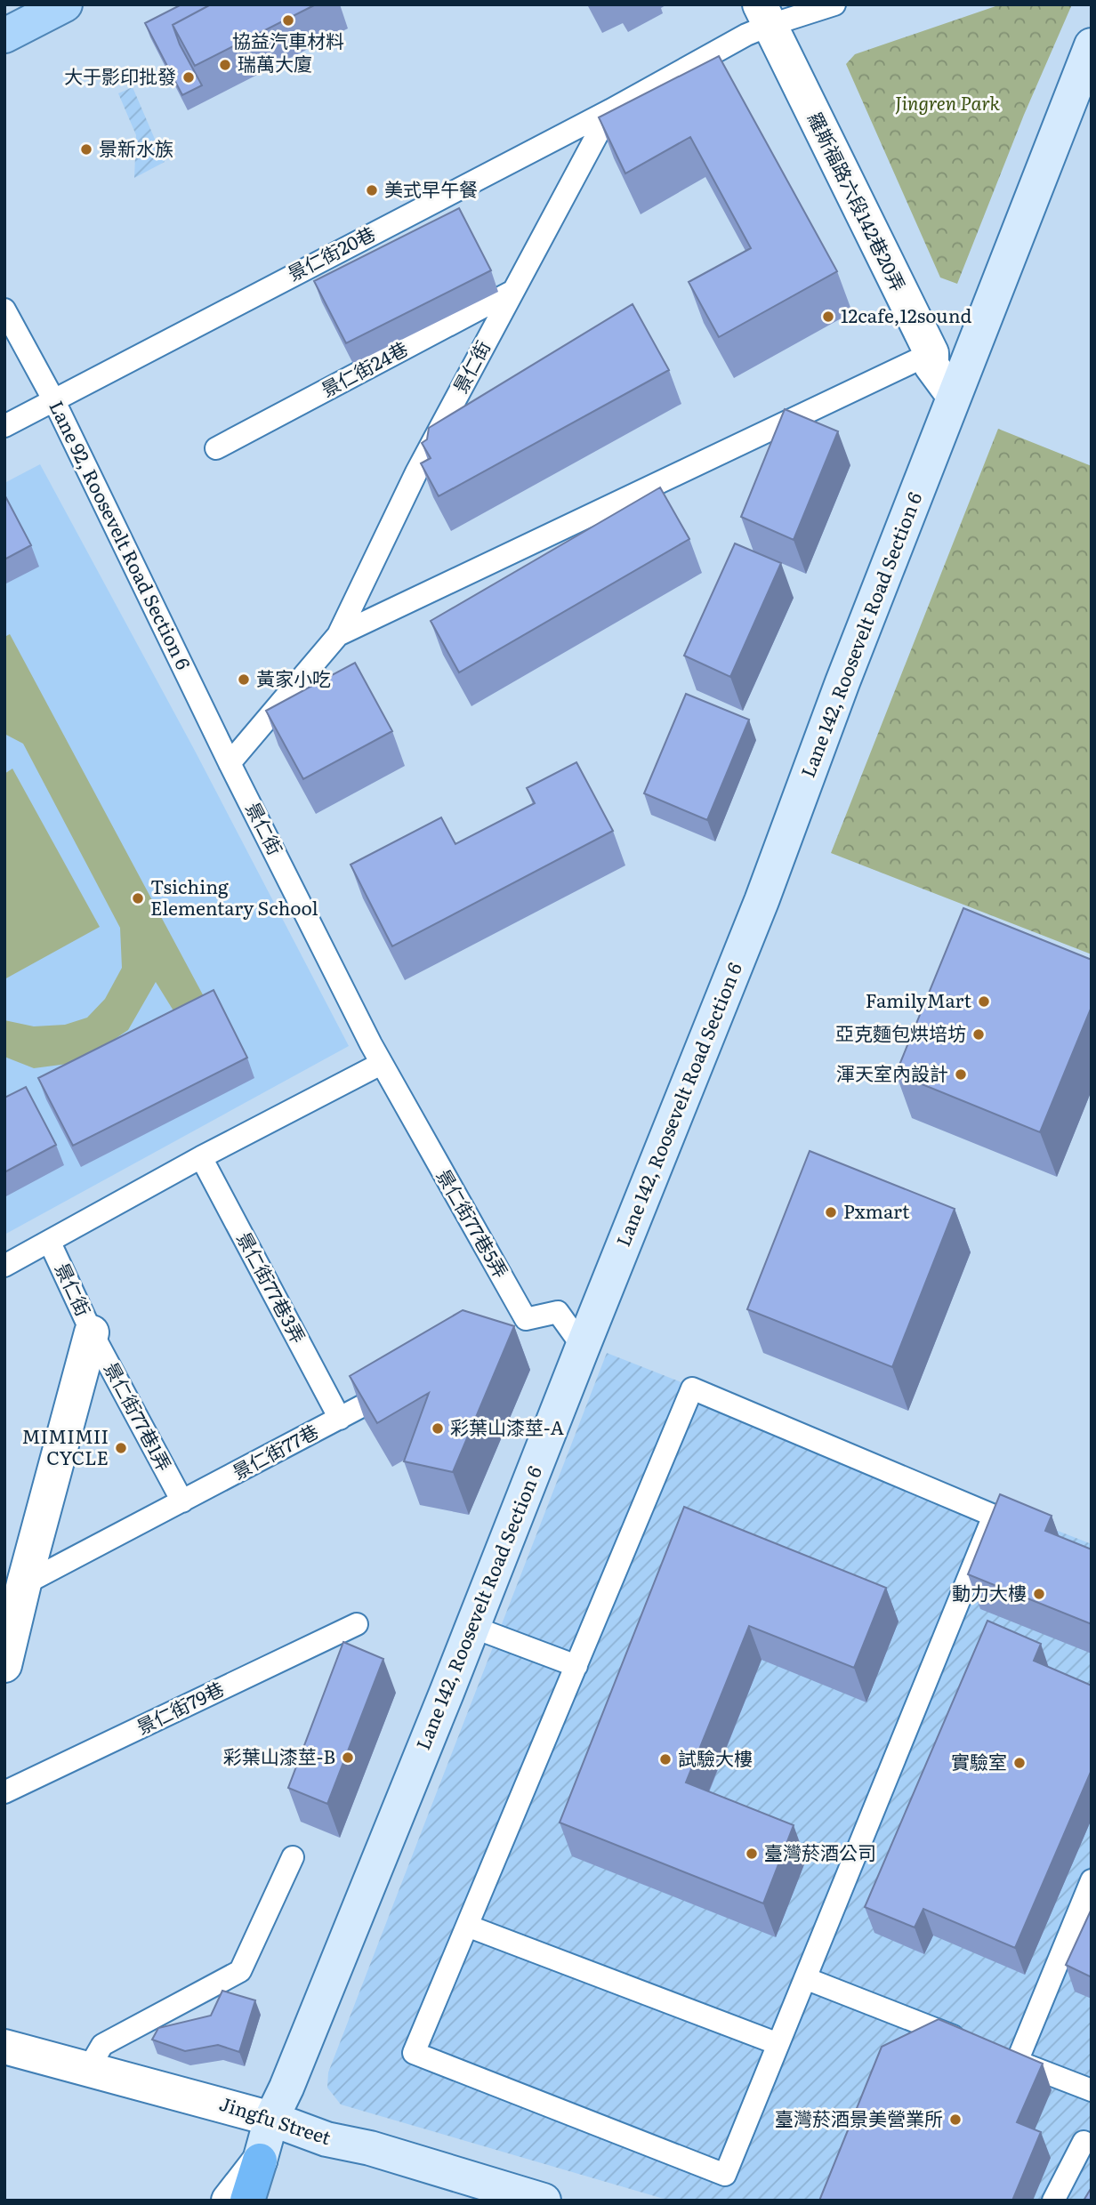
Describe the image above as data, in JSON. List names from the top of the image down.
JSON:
{
  "streets": {
    "street": [
      "羅斯福路六段142巷20弄",
      "景仁街",
      "Lane 142, Roosevelt Road Section 6",
      "Jingfu Street"
    ],
    "lane": [
      "景仁街20巷",
      "景仁街24巷",
      "Lane 92, Roosevelt Road Section 6",
      "景仁街77巷5弄",
      "景仁街77巷3弄",
      "景仁街77巷1弄",
      "景仁街77巷",
      "景仁街79巷"
    ]
  },
  "crossings": [
    ["羅斯福路六段142巷20弄", "Lane 142, Roosevelt Road Section 6"],
    ["景仁街20巷", "景仁街"],
    ["景仁街20巷", "Lane 92, Roosevelt Road Section 6"],
    ["景仁街", "景仁街24巷"],
    ["景仁街", "Lane 92, Roosevelt Road Section 6"],
    ["景仁街", "景仁街77巷5弄"],
    ["景仁街", "景仁街77巷3弄"],
    ["景仁街", "景仁街77巷1弄"],
    ["景仁街", "景仁街77巷"],
    ["Lane 142, Roosevelt Road Section 6", "Jingfu Street"],
    ["景仁街77巷3弄", "景仁街77巷"],
    ["景仁街77巷1弄", "景仁街77巷"]
  ],
  "parks": ["Jingren Park"],
  "places": [
    "協益汽車材料",
    "瑞萬大廈",
    "大于影印批發",
    "景新水族",
    "美式早午餐",
    "12cafe,12sound",
    "黃家小吃",
    "Tsiching Elementary School",
    "FamilyMart",
    "亞克麵包烘培坊",
    "渾天室內設計",
    "Pxmart",
    "彩葉山漆莖-A",
    "MIMIMII CYCLE",
    "動力大樓",
    "彩葉山漆莖-B",
    "試驗大樓",
    "實驗室",
    "臺灣菸酒公司",
    "臺灣菸酒景美營業所"
  ]
}
